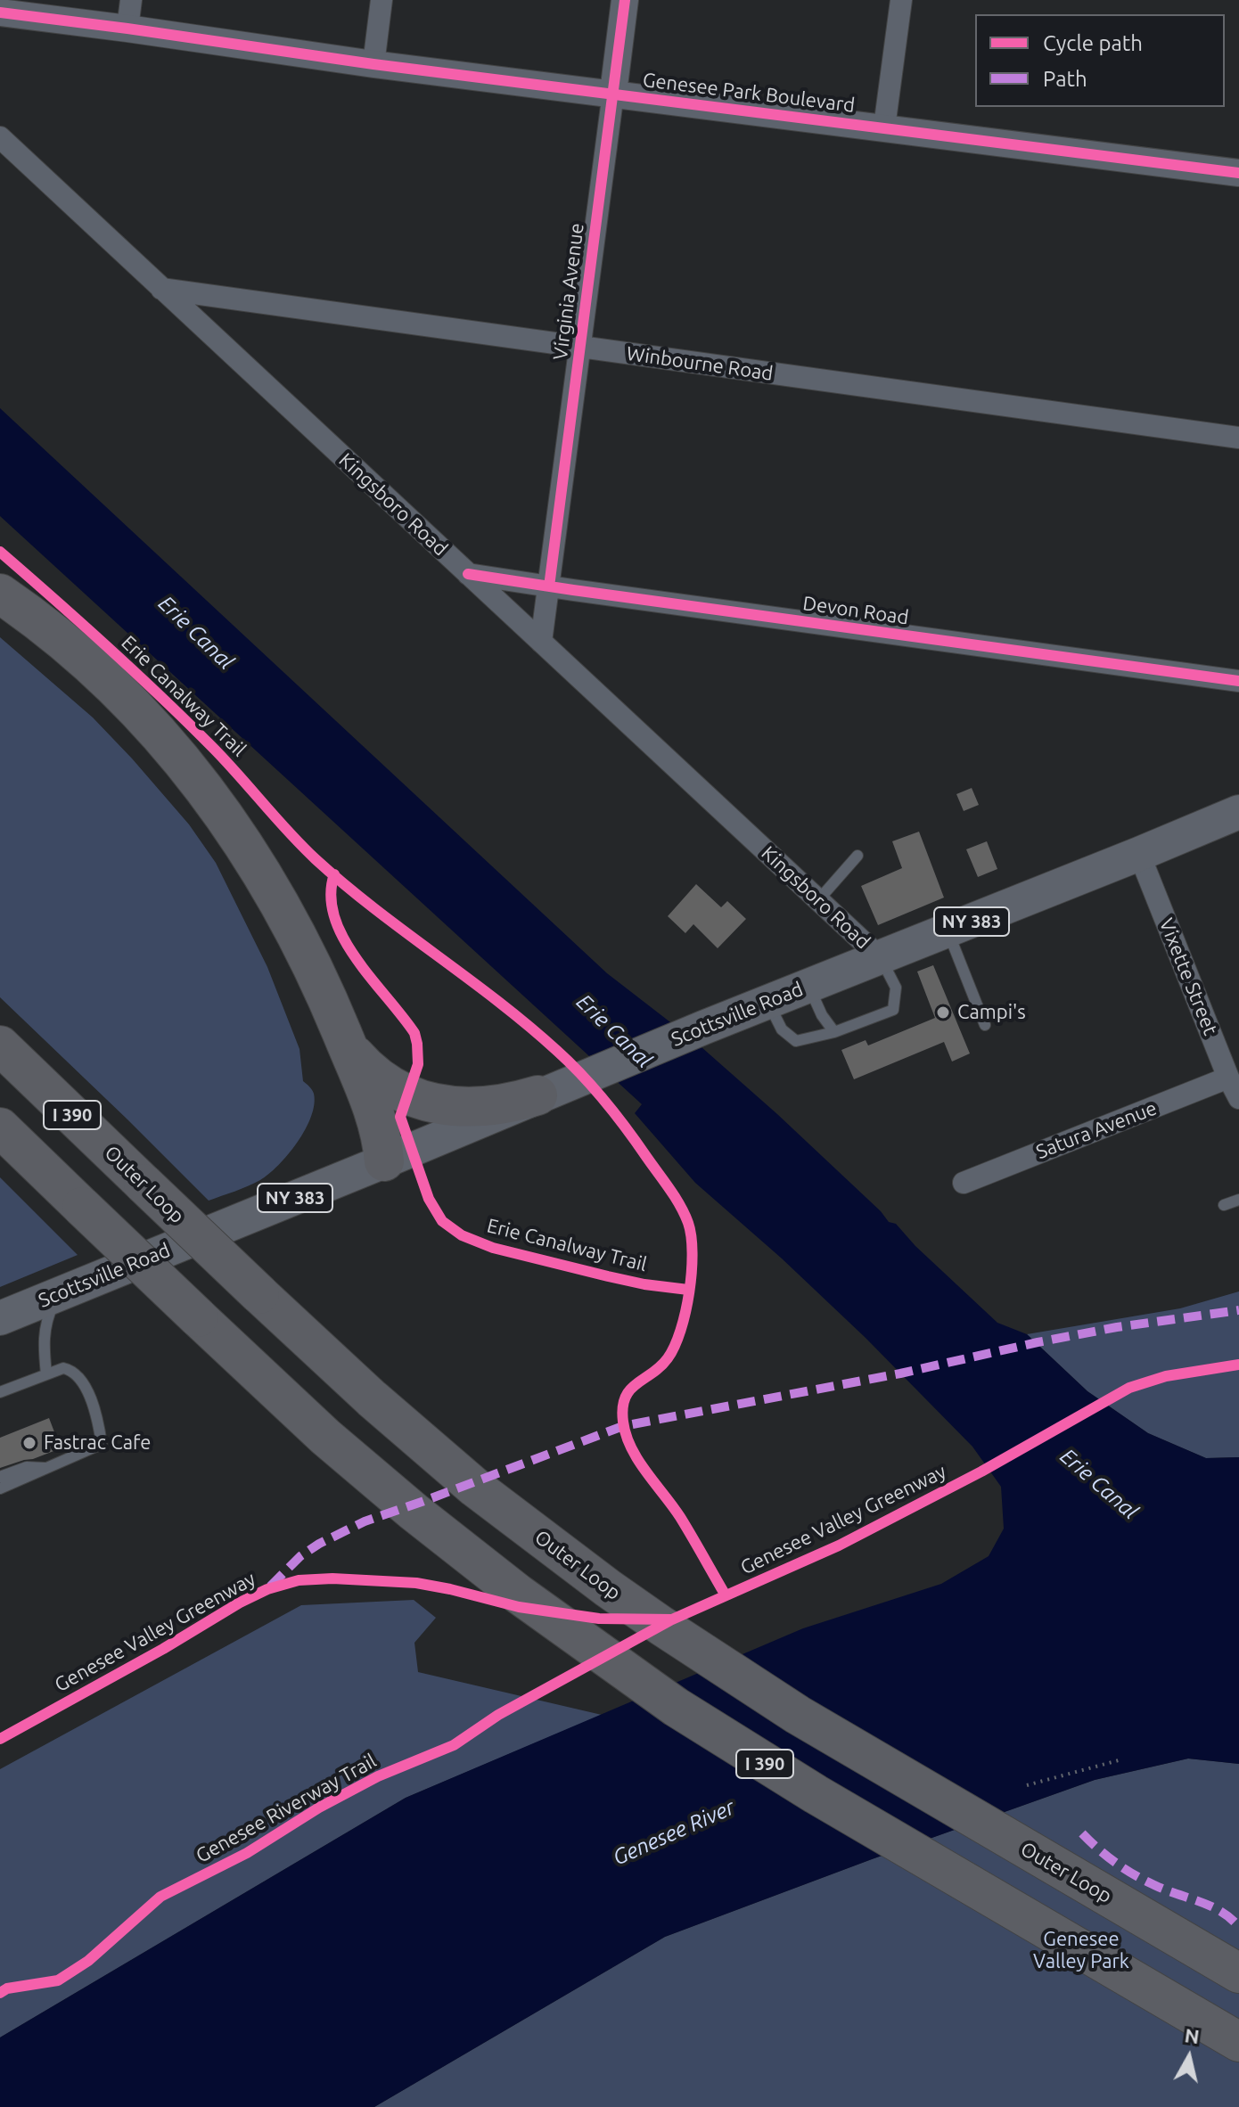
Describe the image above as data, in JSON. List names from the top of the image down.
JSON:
{
  "streets": {
    "highway": ["I 390", "Outer Loop"],
    "main road": ["NY 383", "Scottsville Road"],
    "street": [
      "Genesee Park Boulevard",
      "Virginia Avenue",
      "Winbourne Road",
      "Kingsboro Road",
      "Devon Road",
      "Vixette Street",
      "Satura Avenue"
    ],
    "cycle path": ["Erie Canalway Trail", "Genesee Valley Greenway", "Genesee Riverway Trail"]
  },
  "crossings": [
    ["Genesee Park Boulevard", "Virginia Avenue"],
    ["Virginia Avenue", "Winbourne Road"],
    ["Virginia Avenue", "Kingsboro Road"],
    ["Virginia Avenue", "Devon Road"],
    ["Winbourne Road", "Kingsboro Road"],
    ["Kingsboro Road", "Devon Road"],
    ["Kingsboro Road", "Scottsville Road"],
    ["Vixette Street", "Scottsville Road"],
    ["Vixette Street", "Satura Avenue"]
  ],
  "water": ["Erie Canal", "Genesee River"],
  "parks": ["Genesee Valley Park"],
  "places": ["Campi's", "Fastrac Cafe"],
  "legend": ["Cycle path", "Path"],
  "north": "top"
}
